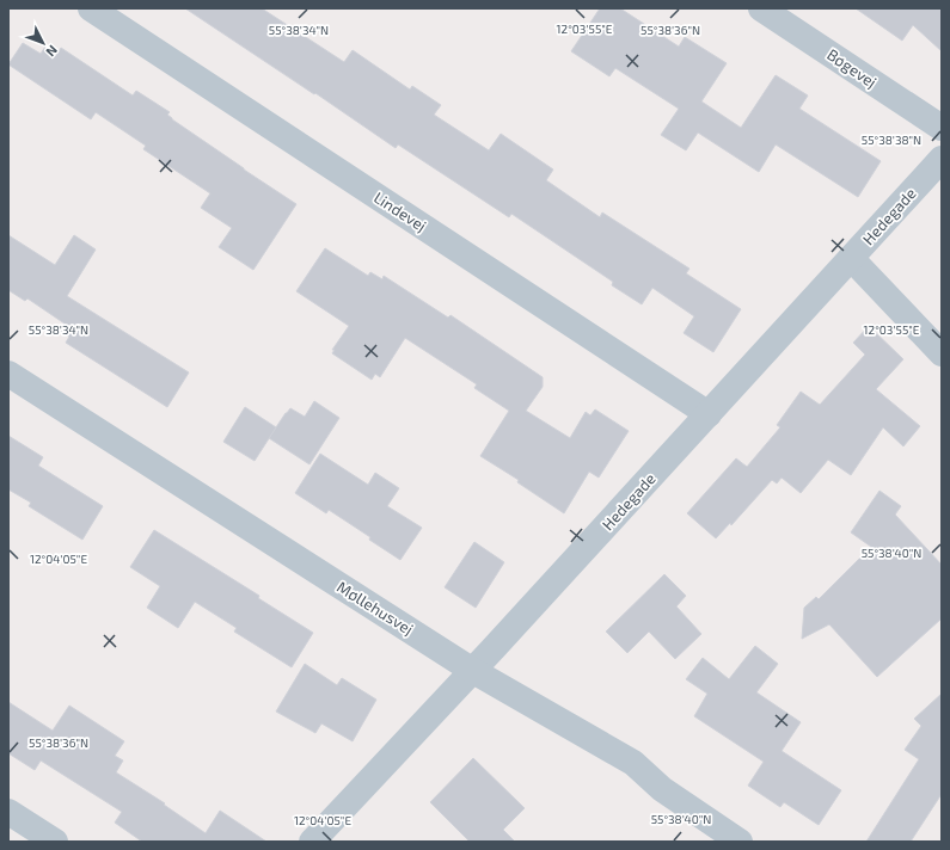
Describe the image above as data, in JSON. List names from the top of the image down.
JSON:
{
  "streets": {
    "street": [
      "Bøgevej",
      "Lindevej",
      "Hedegade",
      "Møllehusvej"
    ]
  },
  "crossings": [
    ["Lindevej", "Hedegade"],
    ["Hedegade", "Møllehusvej"]
  ],
  "north": "bottom right",
  "coordinates": [
    "12°03'55\"E",
    "55°38'34\"N",
    "55°38'36\"N",
    "55°38'38\"N",
    "55°38'40\"N",
    "12°04'05\"E"
  ]
}
